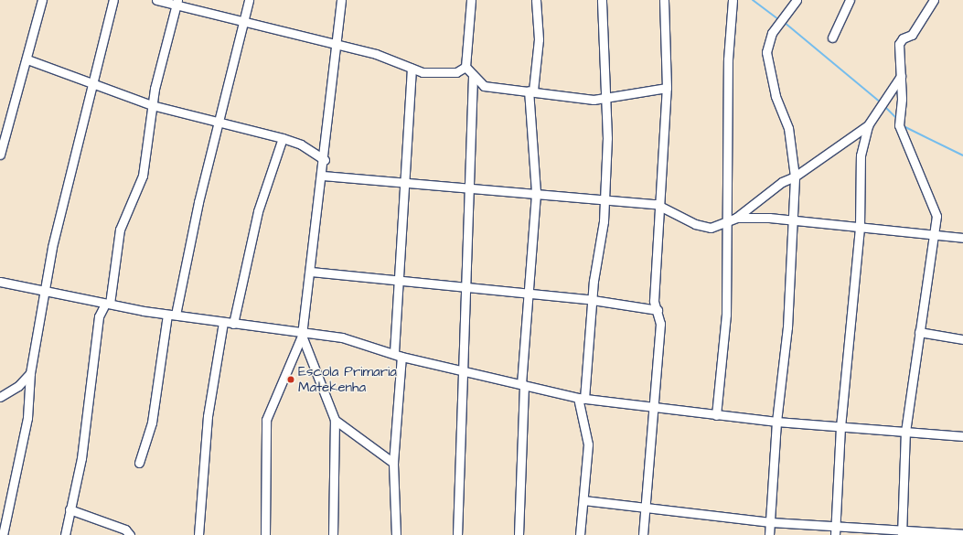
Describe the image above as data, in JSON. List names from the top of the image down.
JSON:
{
  "places": ["Escola Primaria Matekenha"]
}
